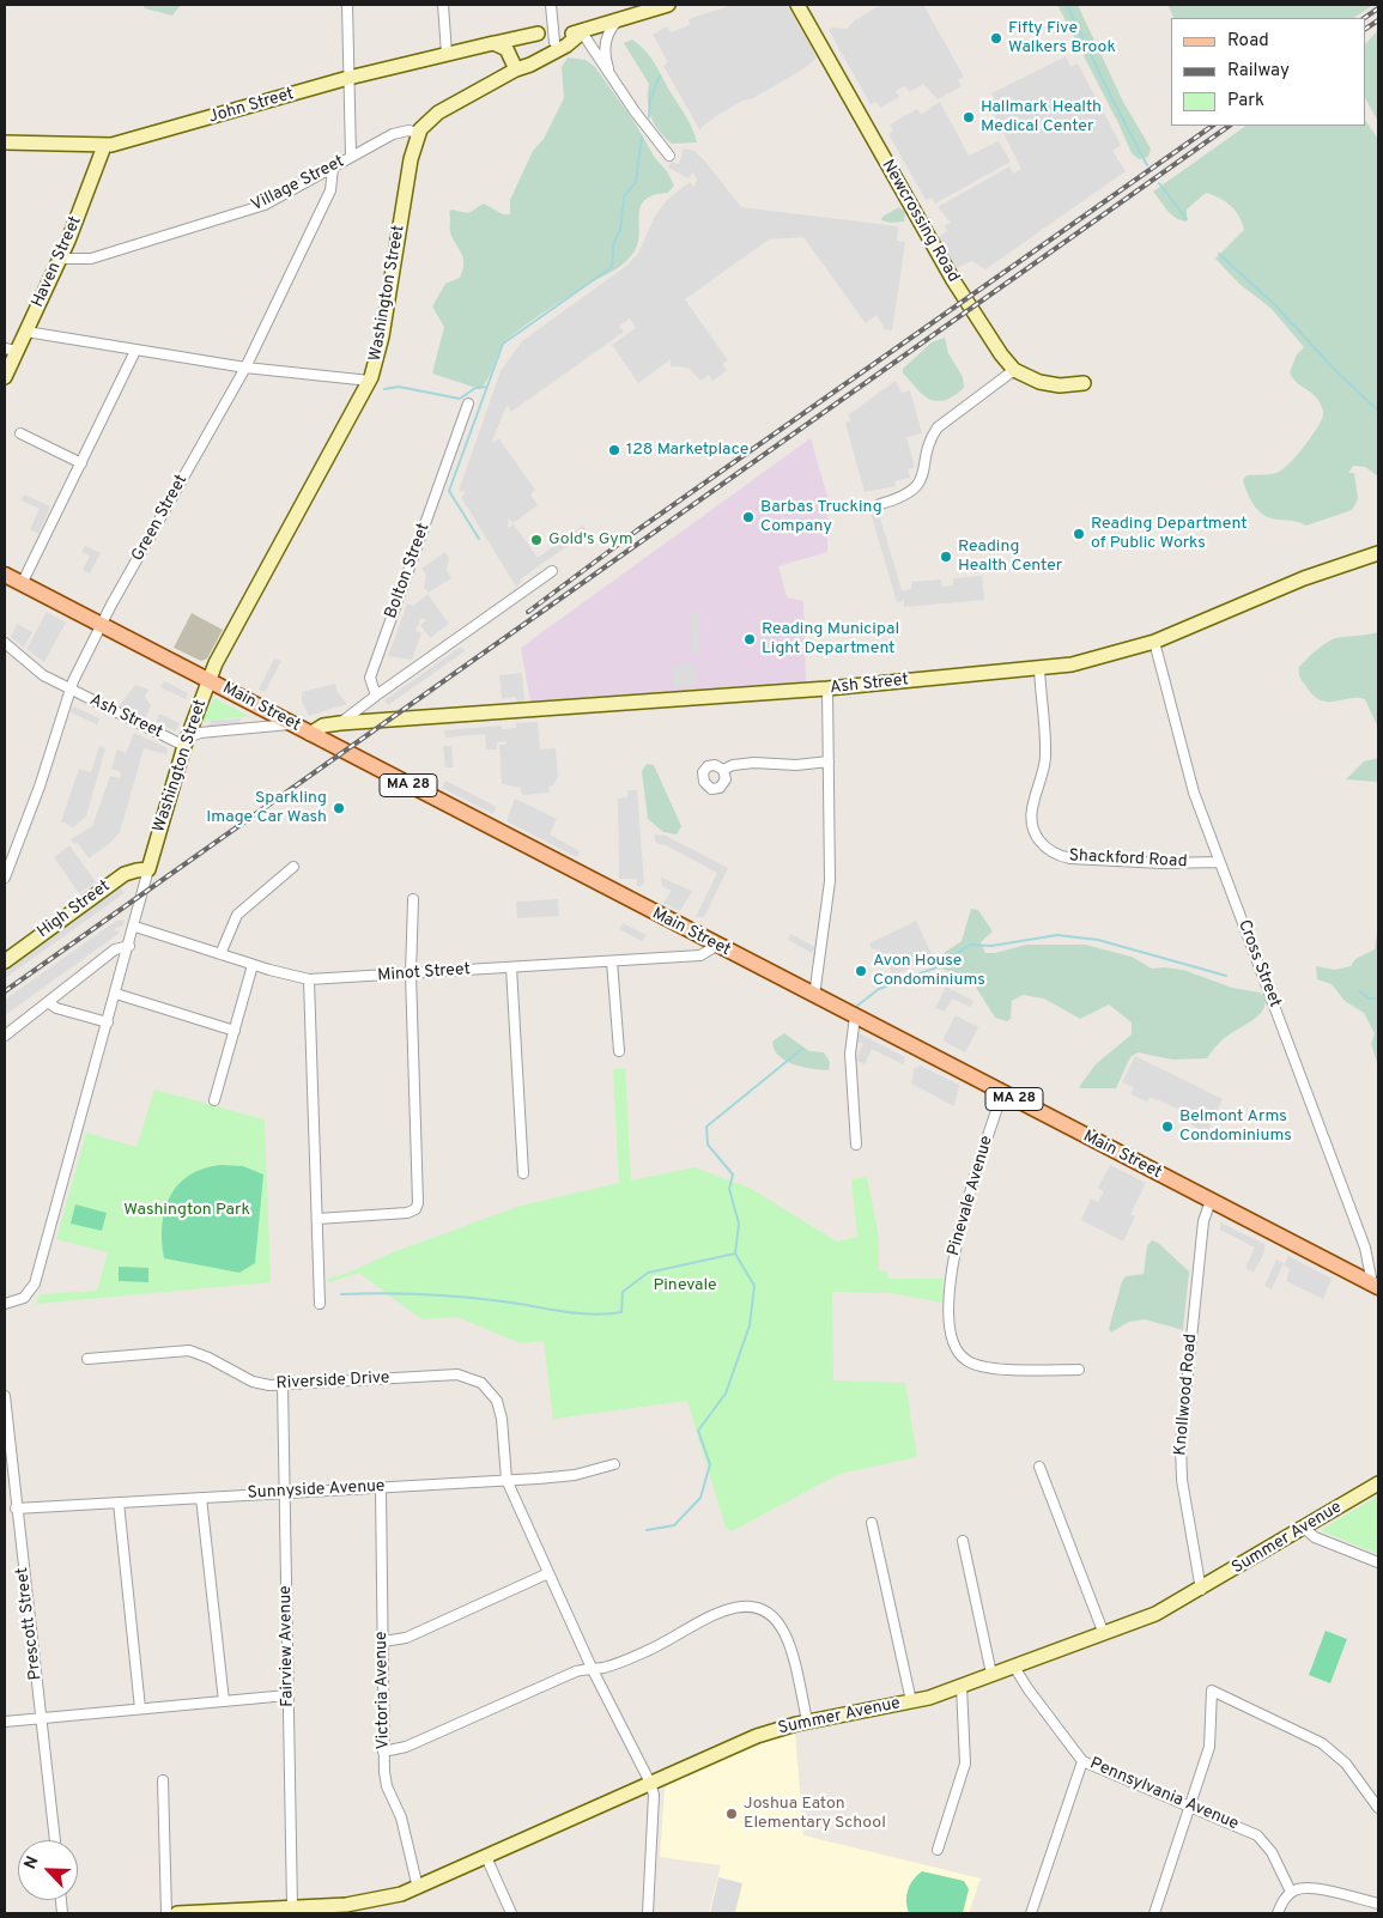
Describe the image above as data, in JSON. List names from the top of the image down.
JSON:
{
  "streets": {
    "main road": ["Main Street", "MA 28"],
    "street": [
      "John Street",
      "Village Street",
      "Newcrossing Road",
      "Haven Street",
      "Washington Street",
      "Green Street",
      "Bolton Street",
      "Ash Street",
      "Shackford Road",
      "High Street",
      "Cross Street",
      "Minot Street",
      "Pinevale Avenue",
      "Riverside Drive",
      "Knollwood Road",
      "Sunnyside Avenue",
      "Summer Avenue",
      "Prescott Street",
      "Fairview Avenue",
      "Victoria Avenue",
      "Pennsylvania Avenue"
    ]
  },
  "crossings": [
    ["John Street", "Haven Street"],
    ["Village Street", "Haven Street"],
    ["Village Street", "Washington Street"],
    ["Village Street", "Green Street"],
    ["Washington Street", "Ash Street"],
    ["Washington Street", "Main Street"],
    ["Washington Street", "High Street"],
    ["Washington Street", "Minot Street"],
    ["Green Street", "Ash Street"],
    ["Green Street", "Main Street"],
    ["Ash Street", "Main Street"],
    ["Ash Street", "Shackford Road"],
    ["Ash Street", "Cross Street"],
    ["Main Street", "Cross Street"],
    ["Main Street", "Minot Street"],
    ["Main Street", "Pinevale Avenue"],
    ["Main Street", "Knollwood Road"],
    ["Shackford Road", "Cross Street"],
    ["Riverside Drive", "Sunnyside Avenue"],
    ["Riverside Drive", "Summer Avenue"],
    ["Riverside Drive", "Fairview Avenue"],
    ["Knollwood Road", "Summer Avenue"],
    ["Sunnyside Avenue", "Prescott Street"],
    ["Sunnyside Avenue", "Fairview Avenue"],
    ["Sunnyside Avenue", "Victoria Avenue"],
    ["Summer Avenue", "Fairview Avenue"],
    ["Summer Avenue", "Victoria Avenue"],
    ["Summer Avenue", "Pennsylvania Avenue"]
  ],
  "parks": ["Washington Park", "Pinevale"],
  "places": [
    "Fifty Five Walkers Brook",
    "Hallmark Health Medical Center",
    "128 Marketplace",
    "Barbas Trucking Company",
    "Reading Department of Public Works",
    "Gold's Gym",
    "Reading Health Center",
    "Reading Municipal Light Department",
    "Sparkling Image Car Wash",
    "Avon House Condominiums",
    "Belmont Arms Condominiums",
    "Joshua Eaton Elementary School"
  ],
  "legend": ["Road", "Railway", "Park"],
  "north": "top left"
}
